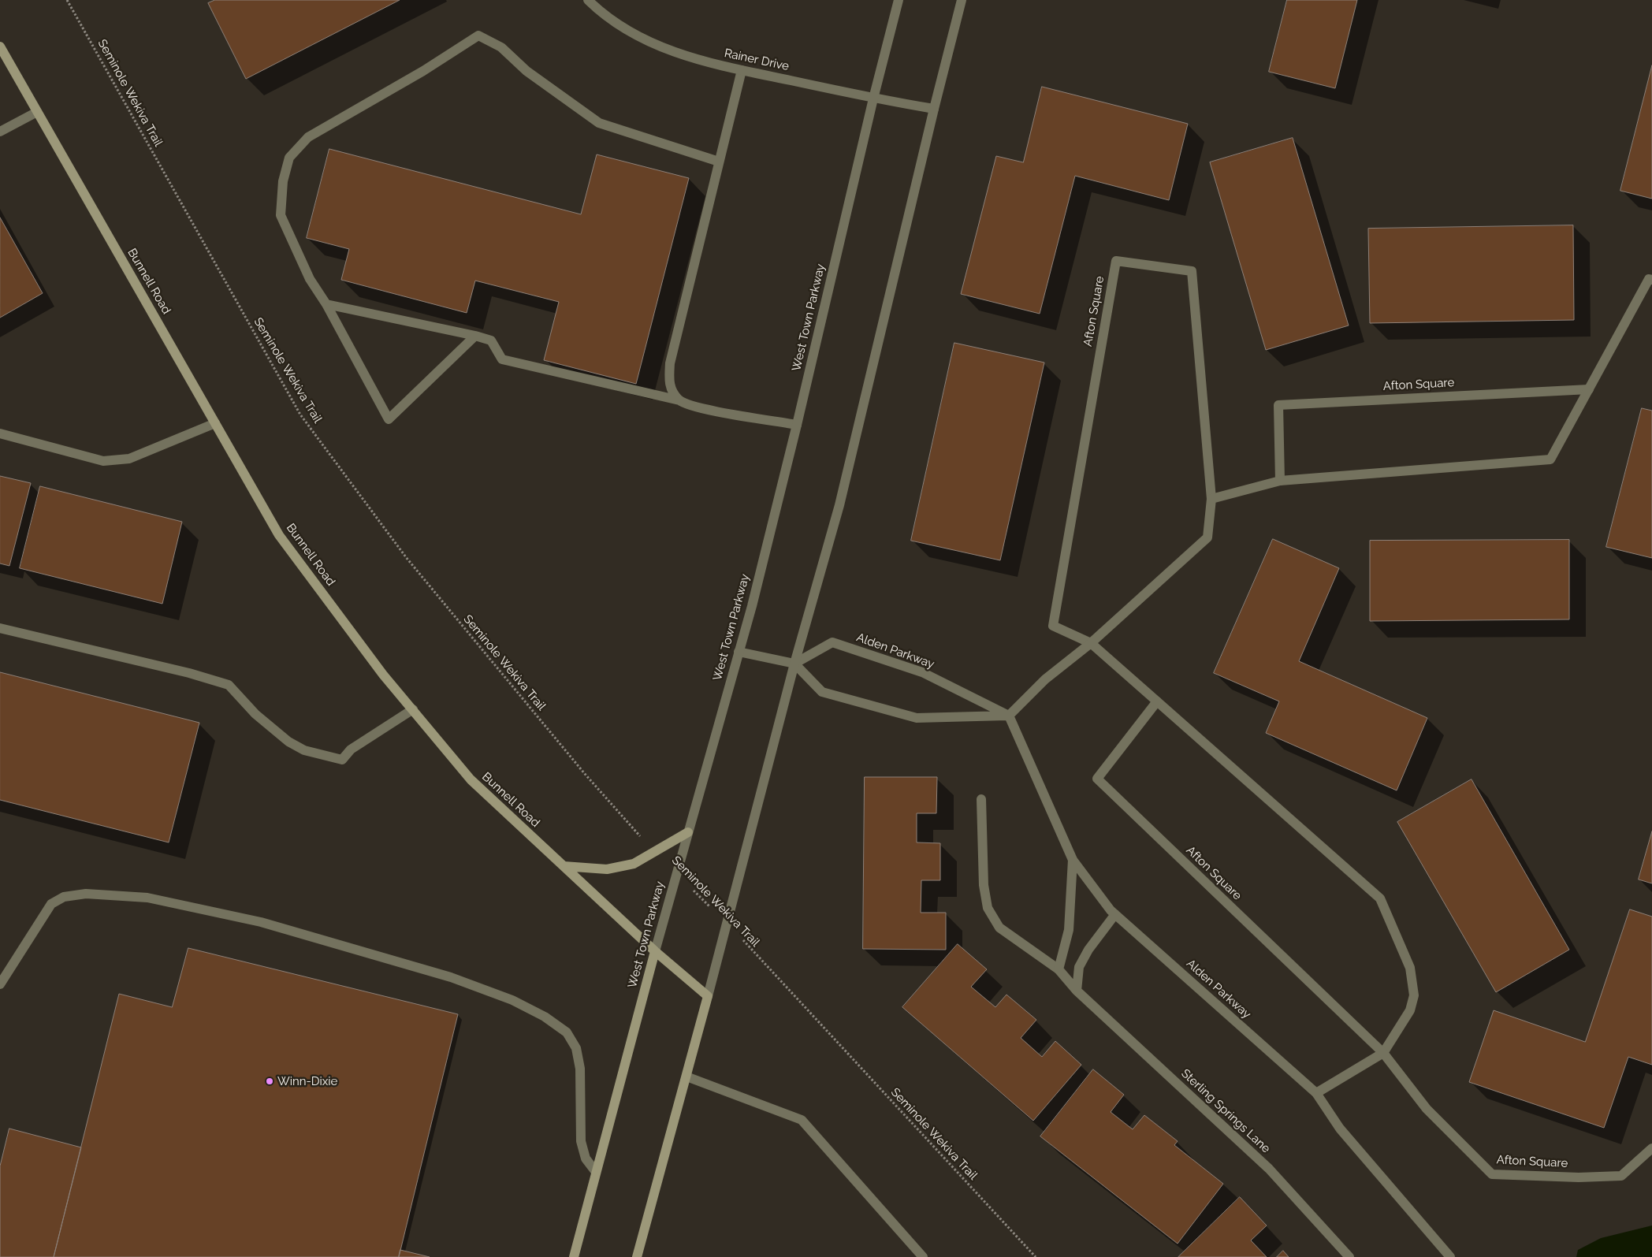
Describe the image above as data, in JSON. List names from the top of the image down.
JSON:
{
  "streets": {
    "main road": ["Bunnell Road", "West Town Parkway"],
    "street": [
      "Rainer Drive",
      "Afton Square",
      "Alden Parkway",
      "Sterling Springs Lane"
    ],
    "path": ["Seminole Wekiva Trail"]
  },
  "crossings": [
    ["Rainer Drive", "West Town Parkway"],
    ["Seminole Wekiva Trail", "West Town Parkway"],
    ["Bunnell Road", "West Town Parkway"],
    ["Afton Square", "Alden Parkway"]
  ],
  "places": ["Winn-Dixie"]
}
